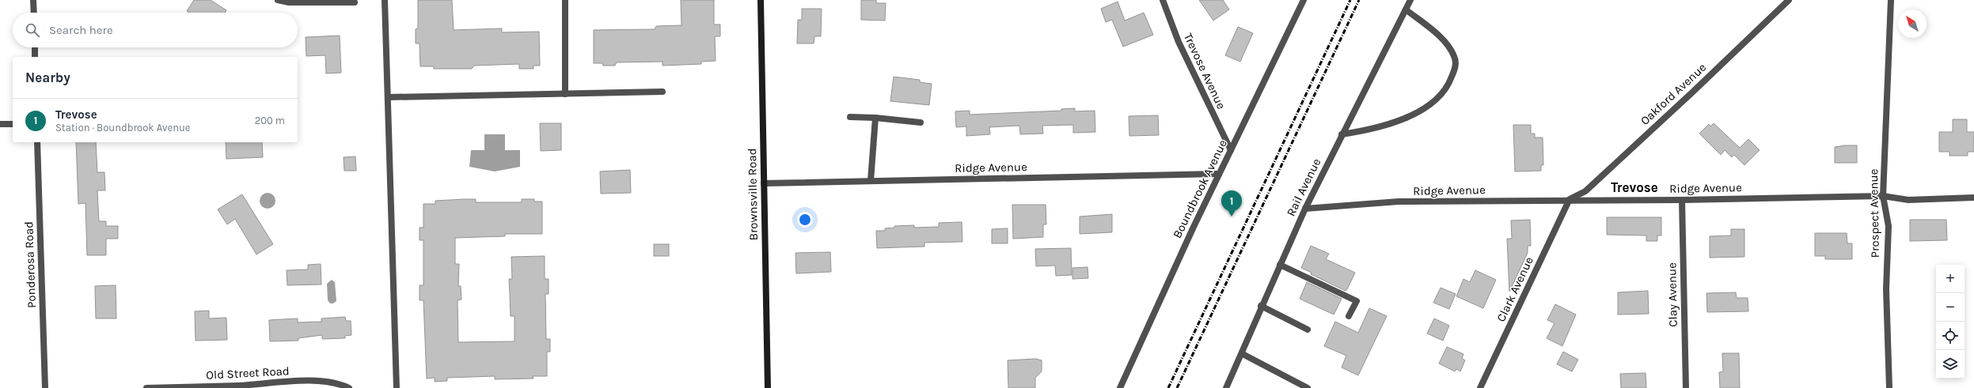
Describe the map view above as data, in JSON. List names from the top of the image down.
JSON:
{
  "streets": {
    "street": [
      "Trevose Avenue",
      "Oakford Avenue",
      "Ridge Avenue",
      "Rail Avenue",
      "Boundbrook Avenue",
      "Brownsville Road",
      "Prospect Avenue",
      "Ponderosa Road",
      "Clark Avenue",
      "Clay Avenue",
      "Old Street Road"
    ]
  },
  "crossings": [
    ["Trevose Avenue", "Boundbrook Avenue"],
    ["Oakford Avenue", "Ridge Avenue"],
    ["Oakford Avenue", "Clark Avenue"],
    ["Ridge Avenue", "Rail Avenue"],
    ["Ridge Avenue", "Boundbrook Avenue"],
    ["Ridge Avenue", "Brownsville Road"],
    ["Ridge Avenue", "Prospect Avenue"],
    ["Ridge Avenue", "Clark Avenue"],
    ["Ridge Avenue", "Clay Avenue"]
  ],
  "districts": ["Trevose"],
  "north": "top left",
  "page": {
    "search": "Search here",
    "heading": "Nearby",
    "list": [
      {
        "mark": "1",
        "name": "Trevose",
        "note": "Station · Boundbrook Avenue",
        "value": "200 m"
      }
    ],
    "pins": "1",
    "map_buttons": ["+", "−"]
  }
}
